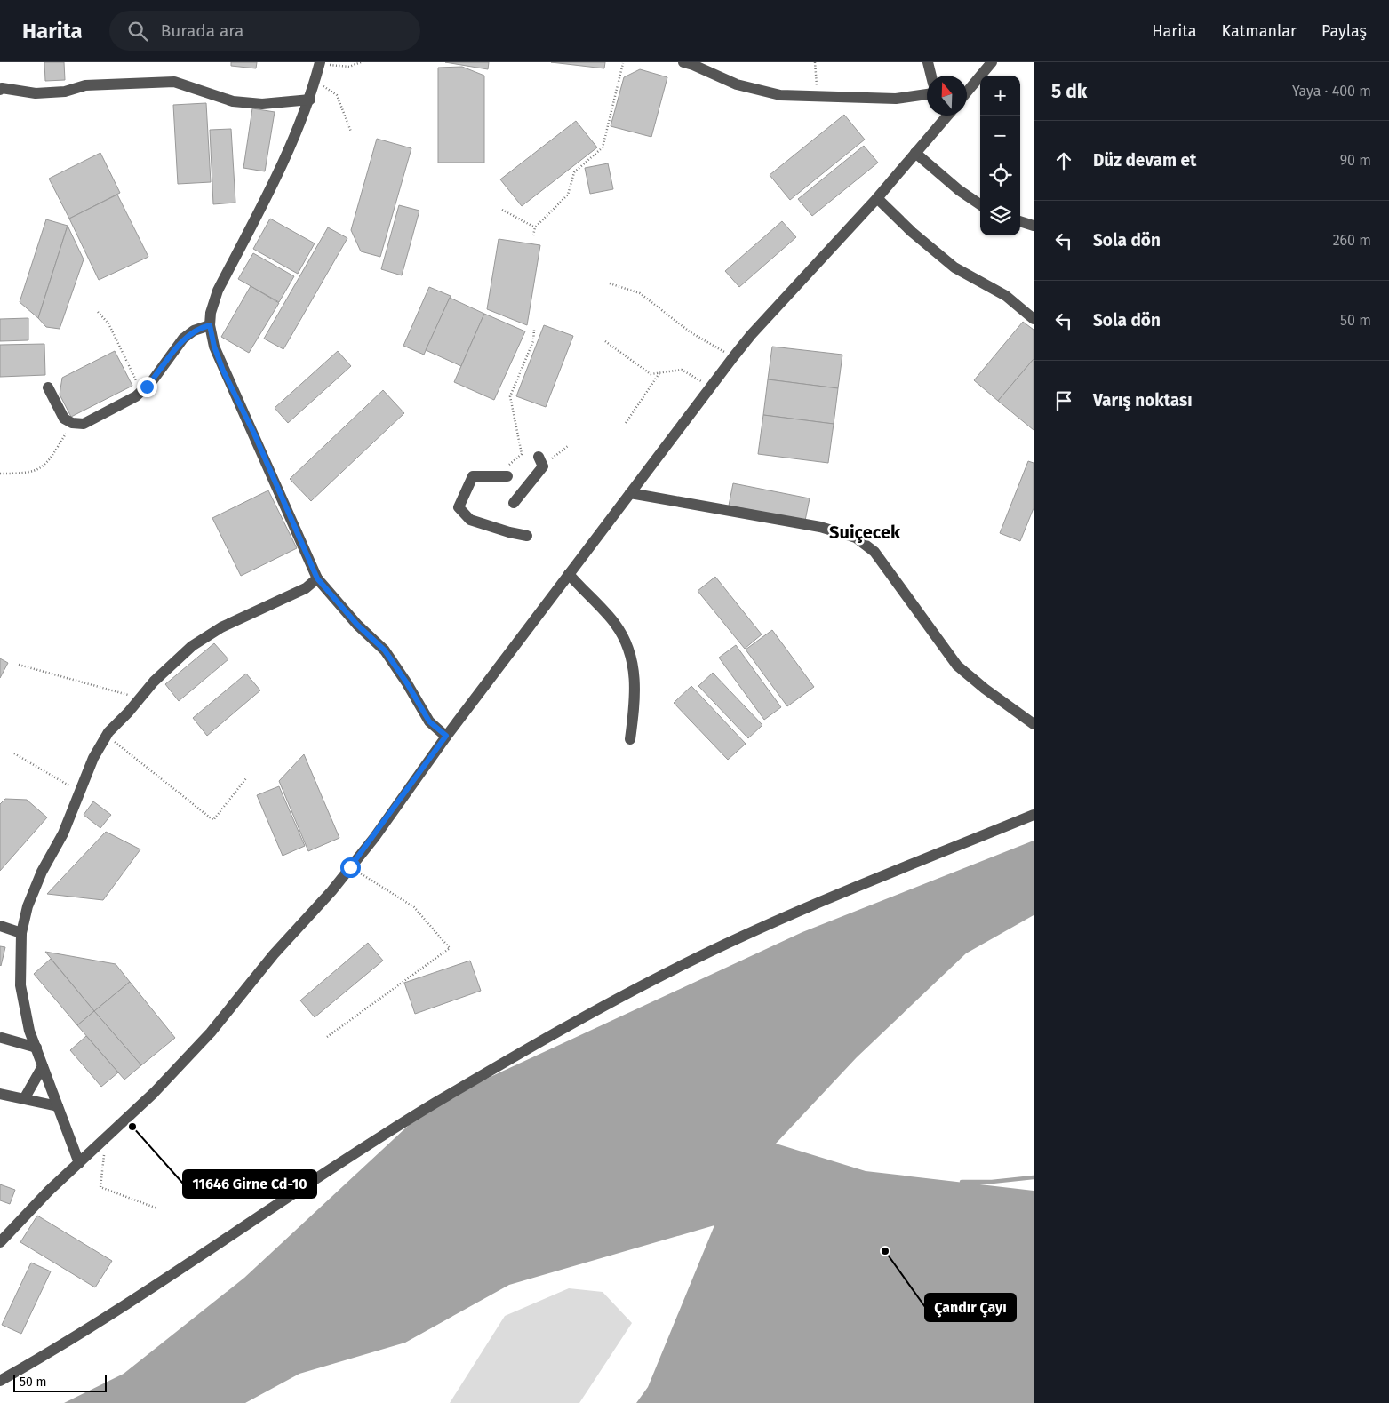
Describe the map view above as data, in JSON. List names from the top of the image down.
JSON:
{
  "districts": ["Suiçecek"],
  "places": ["11646 Girne Cd-10", "Çandır Çayı"],
  "scale_bar": "50 m",
  "north": "top",
  "page": {
    "header": "Harita",
    "search": "Burada ara",
    "nav": ["Harita", "Katmanlar", "Paylaş"],
    "heading": ["5 dk", "Yaya · 400 m"],
    "map_buttons": ["+", "−"],
    "list": [
      ["Düz devam et", "90 m"],
      ["Sola dön", "260 m"],
      ["Sola dön", "50 m"],
      "Varış noktası"
    ],
    "scale": "50 m"
  }
}
